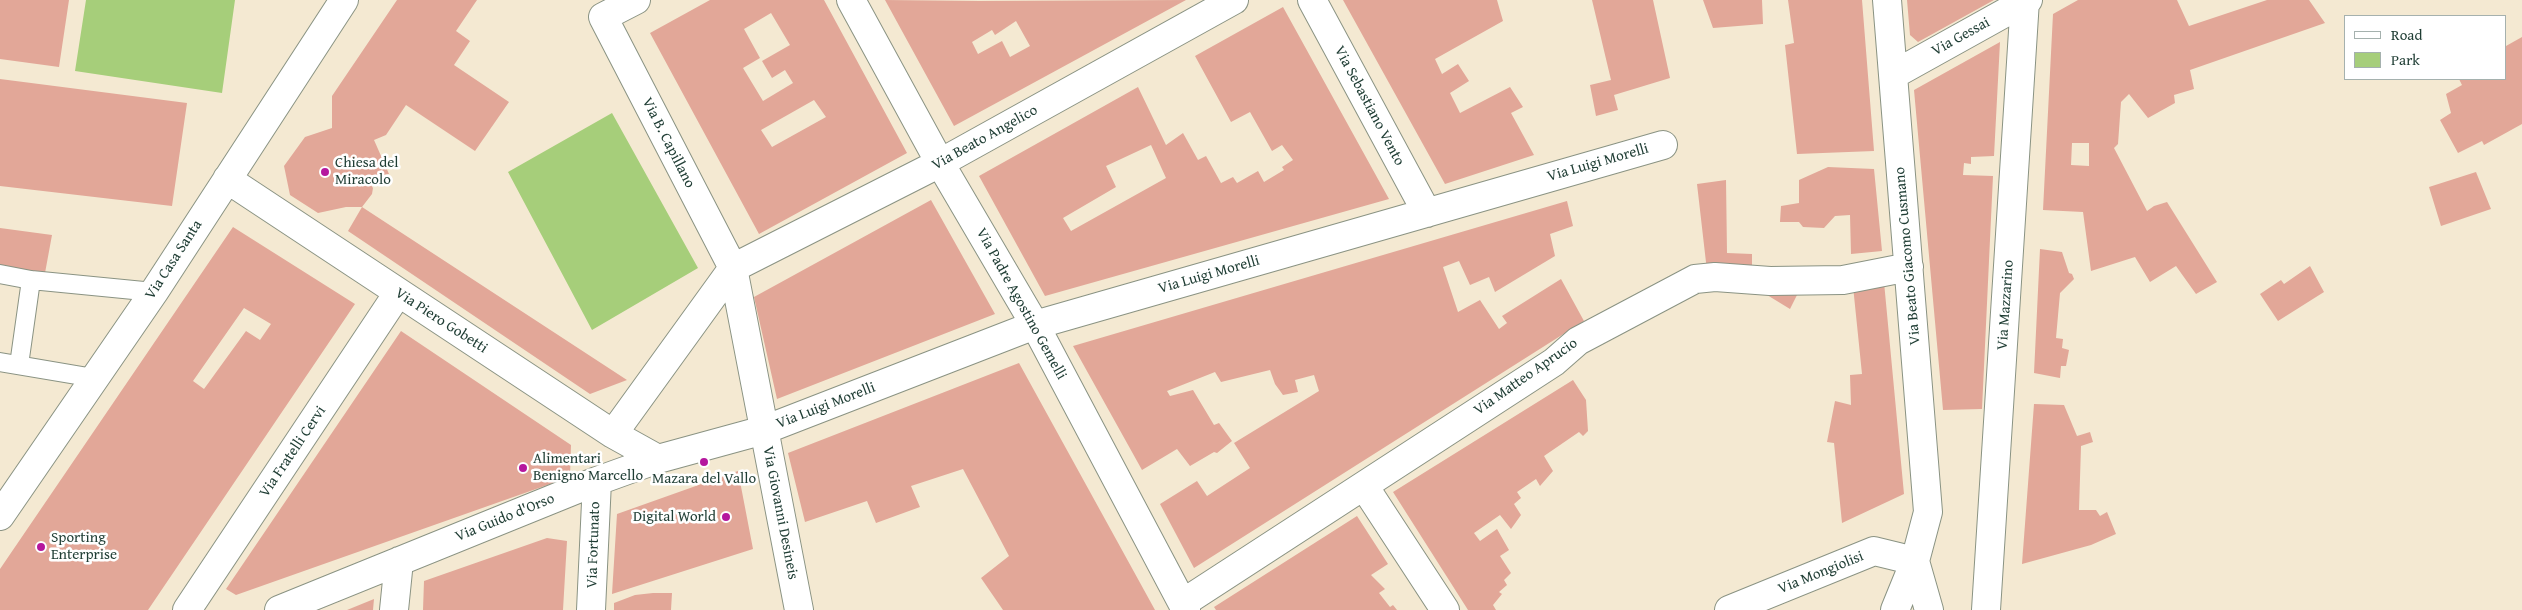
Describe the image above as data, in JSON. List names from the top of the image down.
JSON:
{
  "streets": {
    "street": [
      "Via Gessai",
      "Via Sebastiano Vento",
      "Via Beato Angelico",
      "Via B. Capillano",
      "Via Luigi Morelli",
      "Via Beato Giacomo Cusmano",
      "Via Casa Santa",
      "Via Padre Agostino Gemelli",
      "Via Mazzarino",
      "Via Piero Gobetti",
      "Via Matteo Aprucio",
      "Via Fratelli Cervi",
      "Via Giovanni Desineis",
      "Via Guido d'Orso",
      "Via Fortunato",
      "Via Mongiolisi"
    ]
  },
  "crossings": [
    ["Via Gessai", "Via Beato Giacomo Cusmano"],
    ["Via Gessai", "Via Mazzarino"],
    ["Via Sebastiano Vento", "Via Luigi Morelli"],
    ["Via Beato Angelico", "Via B. Capillano"],
    ["Via Beato Angelico", "Via Padre Agostino Gemelli"],
    ["Via Beato Angelico", "Via Giovanni Desineis"],
    ["Via B. Capillano", "Via Giovanni Desineis"],
    ["Via Luigi Morelli", "Via Padre Agostino Gemelli"],
    ["Via Luigi Morelli", "Via Giovanni Desineis"],
    ["Via Luigi Morelli", "Via Guido d'Orso"],
    ["Via Beato Giacomo Cusmano", "Via Matteo Aprucio"],
    ["Via Beato Giacomo Cusmano", "Via Mongiolisi"],
    ["Via Casa Santa", "Via Piero Gobetti"],
    ["Via Padre Agostino Gemelli", "Via Matteo Aprucio"],
    ["Via Piero Gobetti", "Via Fratelli Cervi"],
    ["Via Piero Gobetti", "Via Guido d'Orso"],
    ["Via Giovanni Desineis", "Via Guido d'Orso"],
    ["Via Guido d'Orso", "Via Fortunato"]
  ],
  "places": [
    "Chiesa del Miracolo",
    "Mazara del Vallo",
    "Alimentari Benigno Marcello",
    "Digital World",
    "Sporting Enterprise"
  ],
  "legend": ["Road", "Park"]
}
